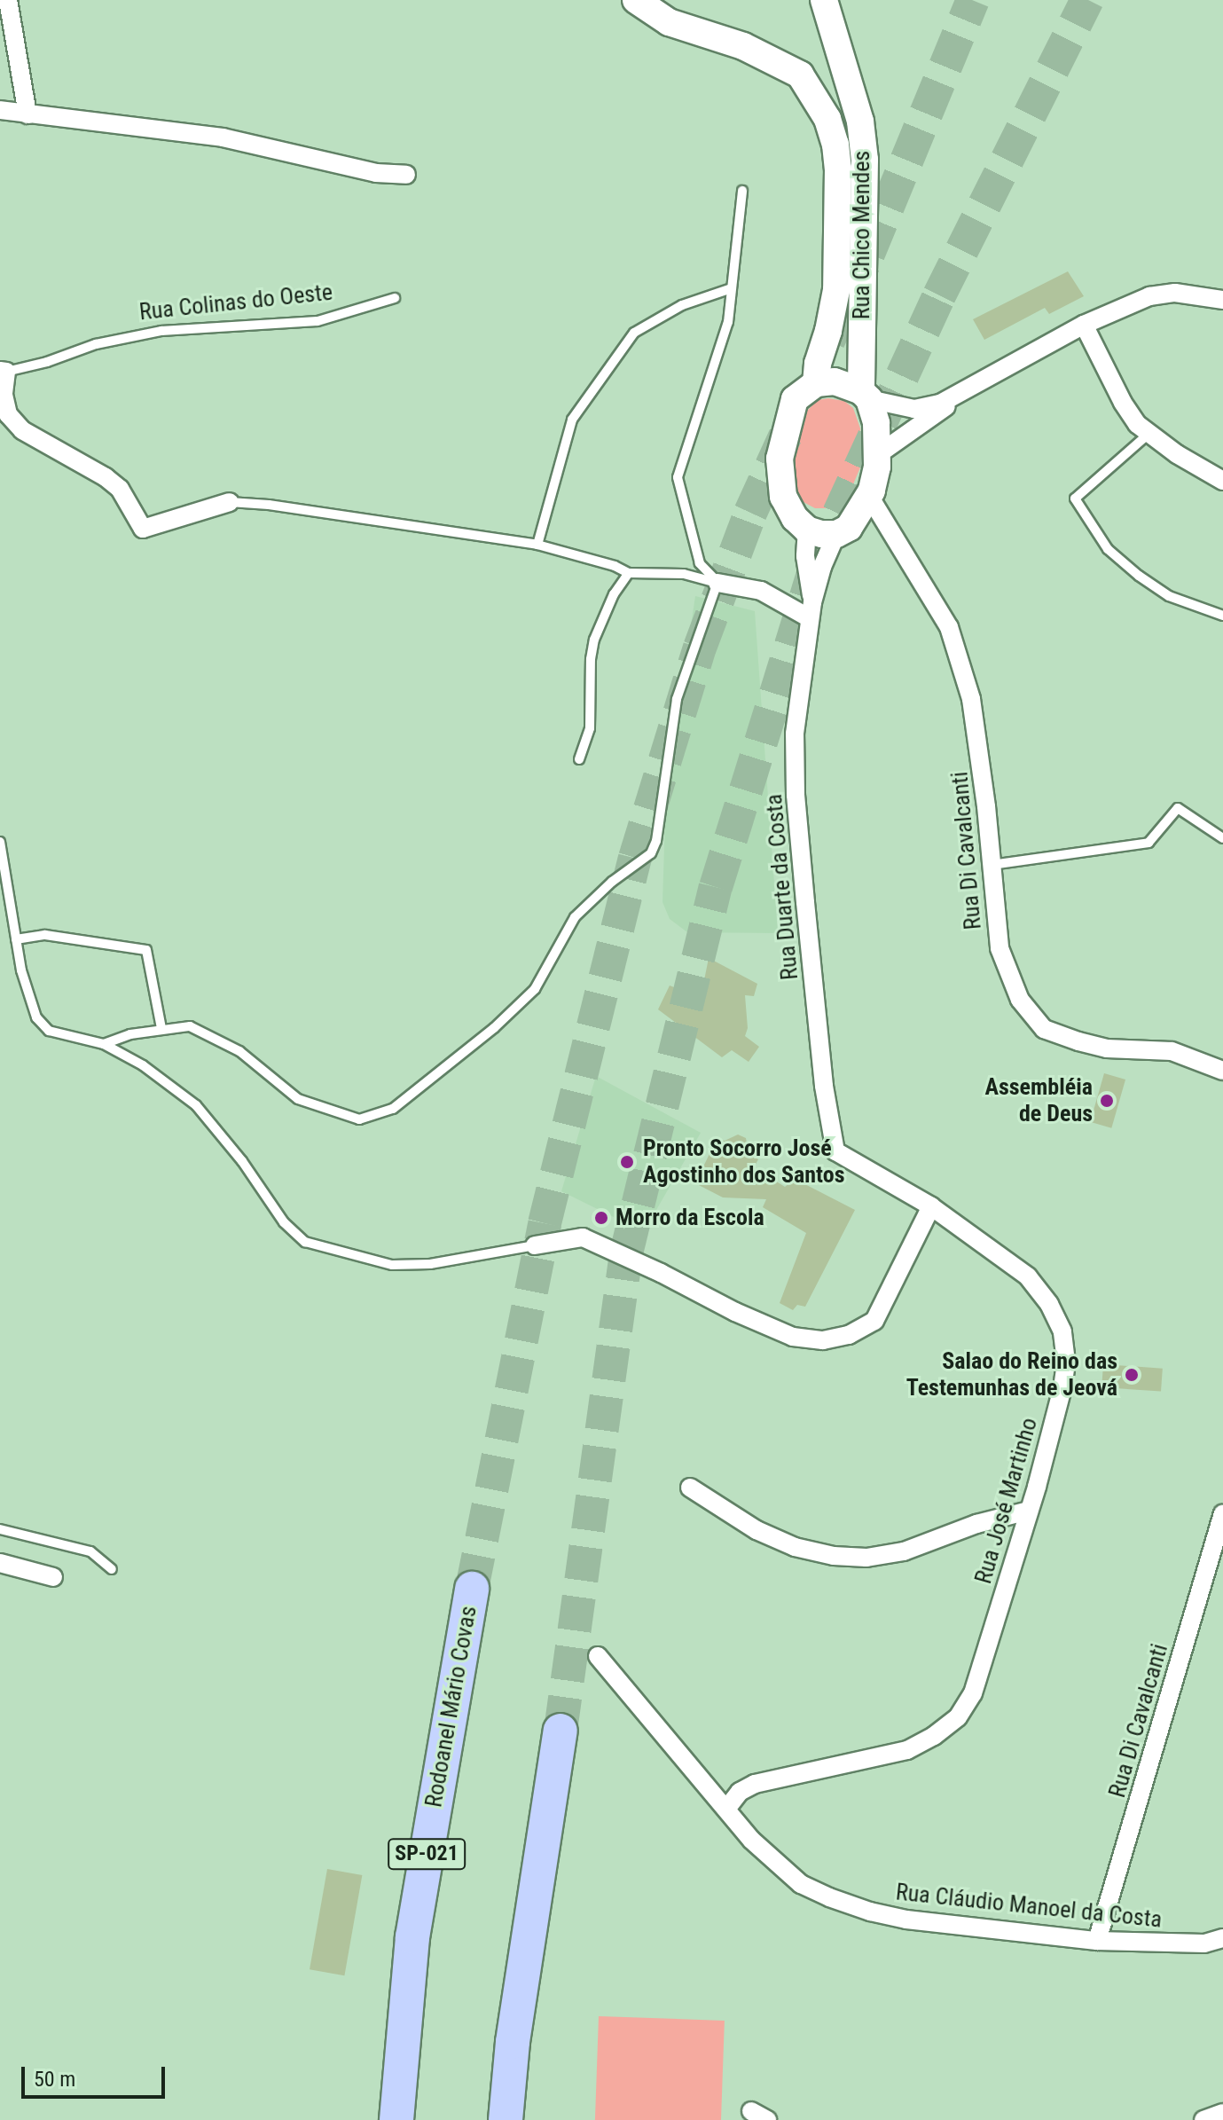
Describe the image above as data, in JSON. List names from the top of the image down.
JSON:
{
  "streets": {
    "highway": ["Rodoanel Mário Covas", "SP-021"],
    "street": [
      "Rua Chico Mendes",
      "Rua Di Cavalcanti",
      "Rua Duarte da Costa",
      "Rua José Martinho",
      "Rua Cláudio Manoel da Costa"
    ],
    "lane": ["Rua Colinas do Oeste"]
  },
  "crossings": [
    ["Rua Chico Mendes", "Rua Di Cavalcanti"],
    ["Rua Chico Mendes", "Rua Duarte da Costa"],
    ["Rua Di Cavalcanti", "Rua Duarte da Costa"],
    ["Rua Di Cavalcanti", "Rua Cláudio Manoel da Costa"],
    ["Rua Duarte da Costa", "Rua José Martinho"],
    ["Rua José Martinho", "Rua Cláudio Manoel da Costa"]
  ],
  "places": [
    "Assembléia de Deus",
    "Pronto Socorro José Agostinho dos Santos",
    "Morro da Escola",
    "Salao do Reino das Testemunhas de Jeová"
  ],
  "scale_bar": "50 m"
}
